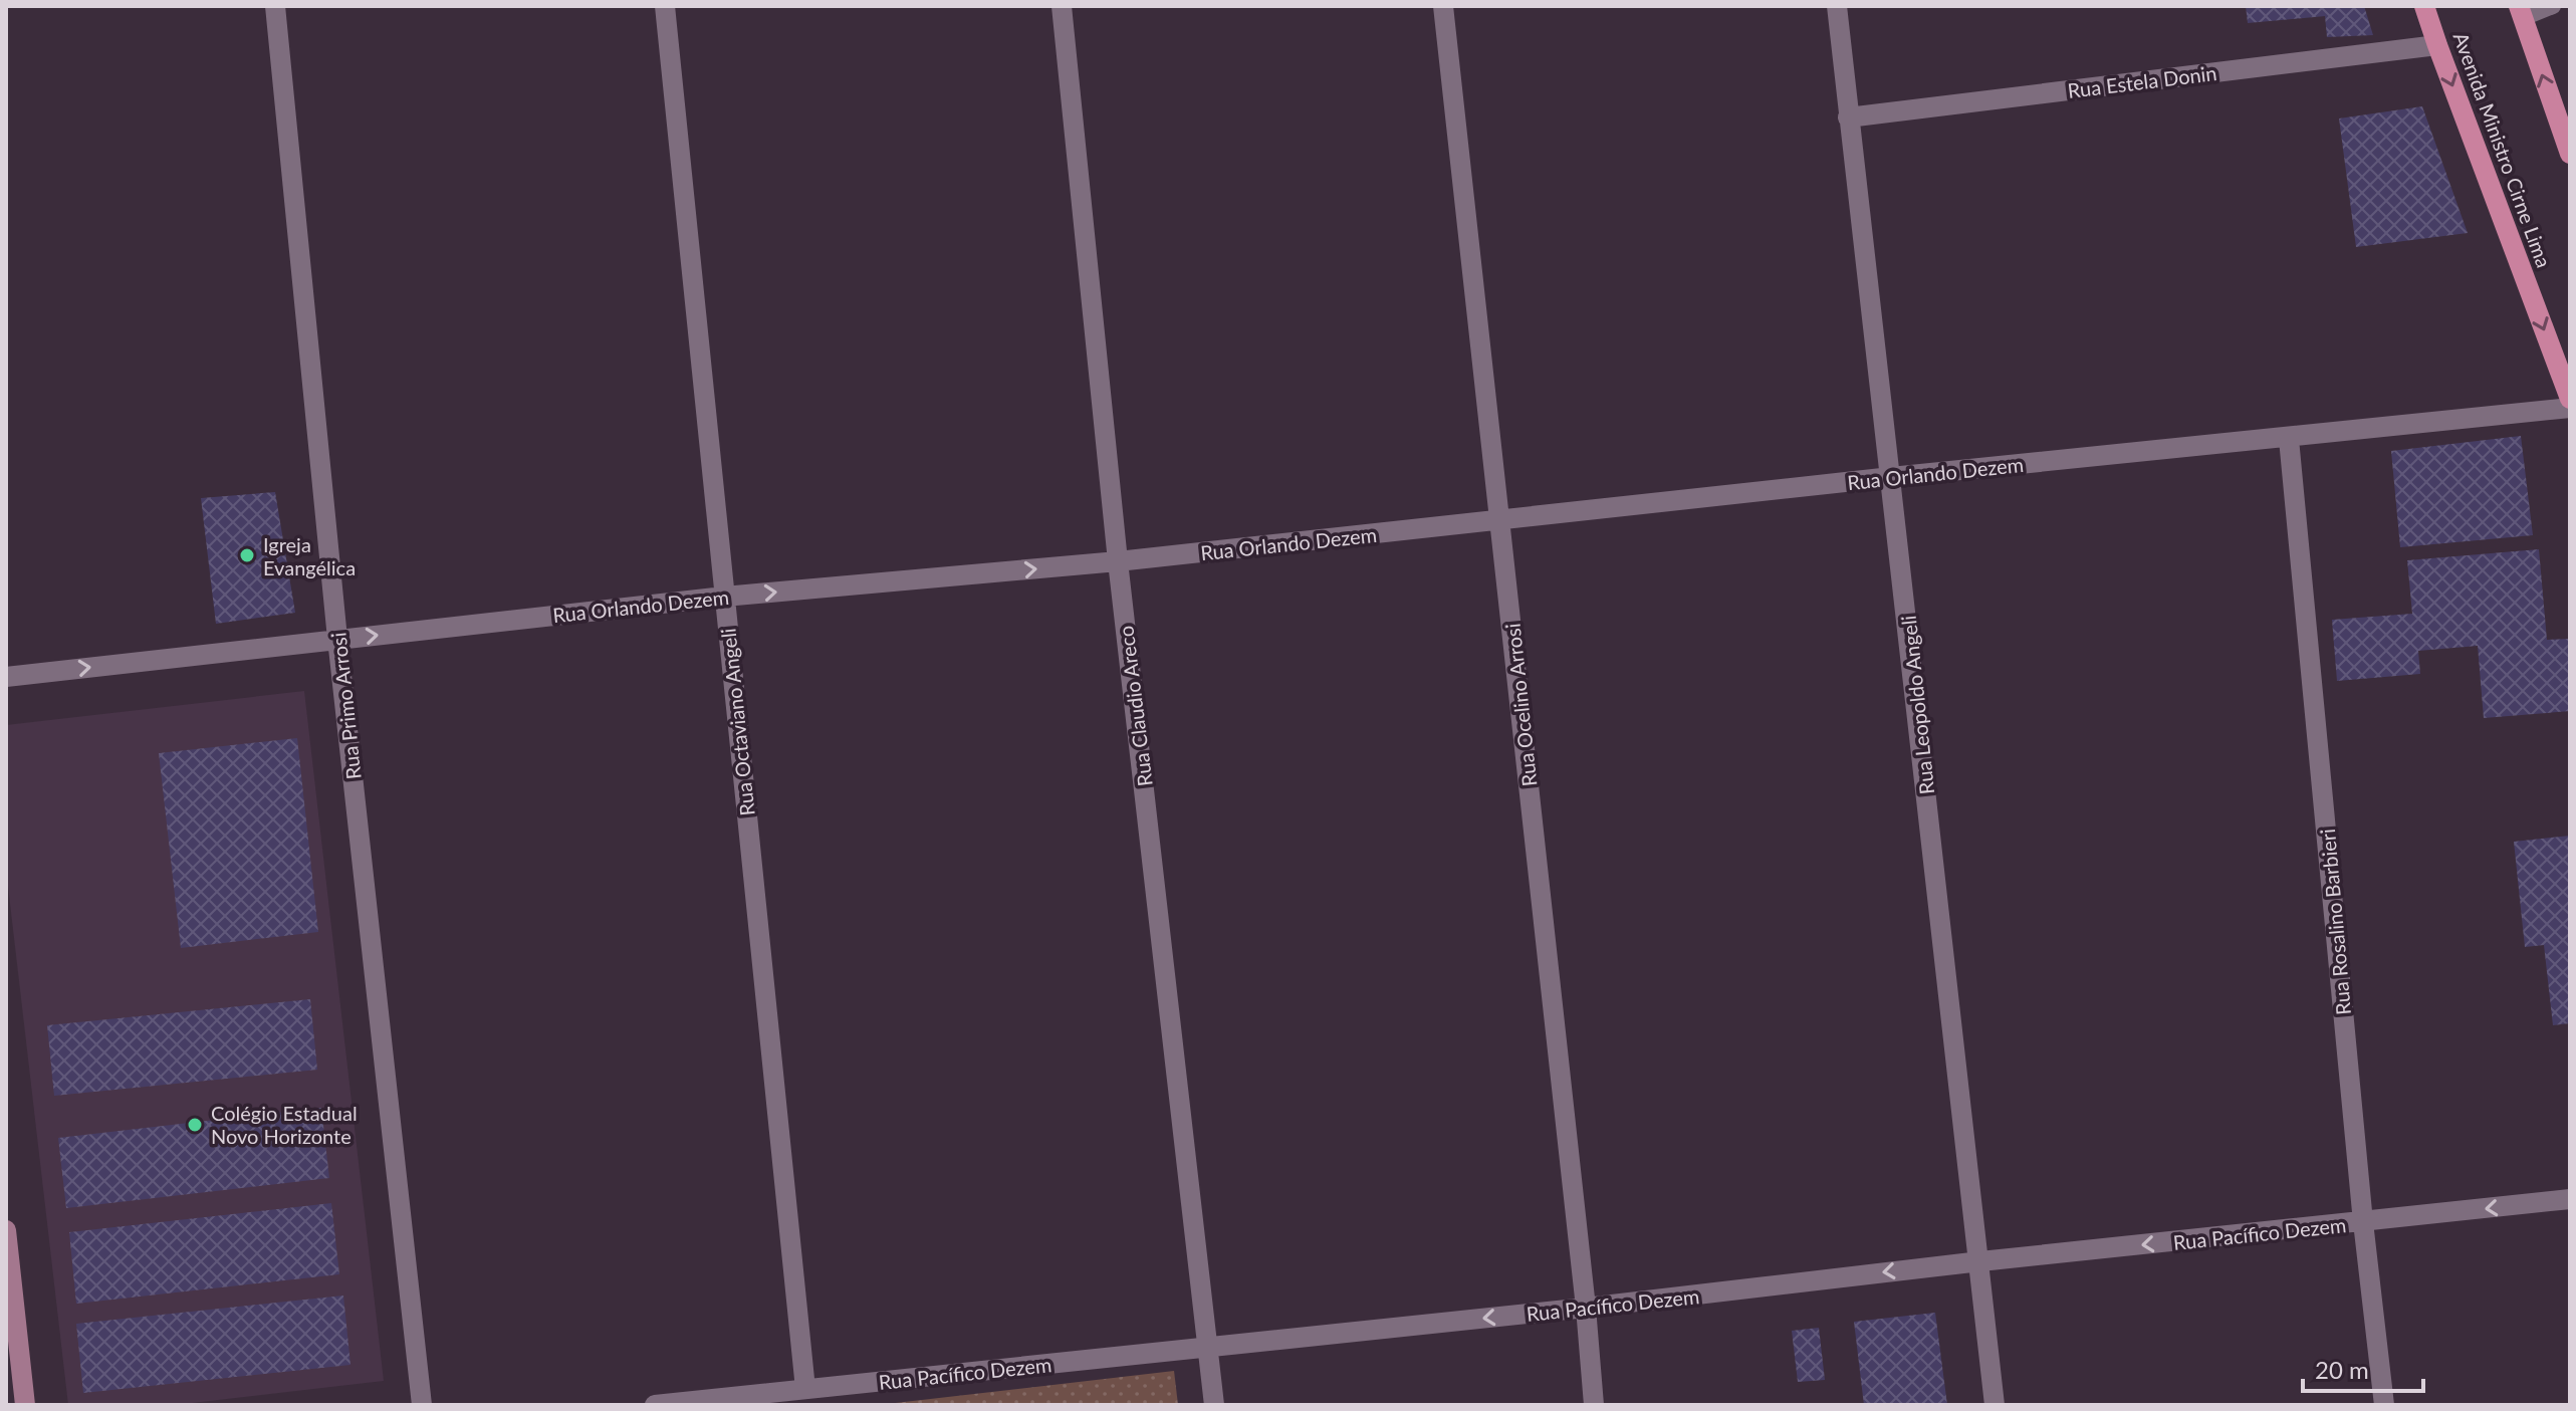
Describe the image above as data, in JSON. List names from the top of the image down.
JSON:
{
  "streets": {
    "main road": ["Avenida Ministro Cirne Lima"],
    "street": [
      "Rua Estela Donin",
      "Rua Orlando Dezem",
      "Rua Ocelino Arrosi",
      "Rua Leopoldo Angeli",
      "Rua Primo Arrosi",
      "Rua Claudio Areco",
      "Rua Octaviano Angeli",
      "Rua Rosalino Barbieri",
      "Rua Pacífico Dezem"
    ]
  },
  "crossings": [
    ["Rua Estela Donin", "Avenida Ministro Cirne Lima"],
    ["Rua Estela Donin", "Rua Leopoldo Angeli"],
    ["Rua Orlando Dezem", "Rua Ocelino Arrosi"],
    ["Rua Orlando Dezem", "Rua Leopoldo Angeli"],
    ["Rua Orlando Dezem", "Rua Primo Arrosi"],
    ["Rua Orlando Dezem", "Rua Claudio Areco"],
    ["Rua Orlando Dezem", "Rua Octaviano Angeli"],
    ["Rua Orlando Dezem", "Rua Rosalino Barbieri"],
    ["Rua Ocelino Arrosi", "Rua Pacífico Dezem"],
    ["Rua Leopoldo Angeli", "Rua Pacífico Dezem"],
    ["Rua Claudio Areco", "Rua Pacífico Dezem"],
    ["Rua Octaviano Angeli", "Rua Pacífico Dezem"],
    ["Rua Rosalino Barbieri", "Rua Pacífico Dezem"]
  ],
  "one_way": ["Rua Orlando Dezem", "Rua Pacífico Dezem"],
  "places": ["Igreja Evangélica", "Colégio Estadual Novo Horizonte"],
  "scale_bar": "20 m"
}
